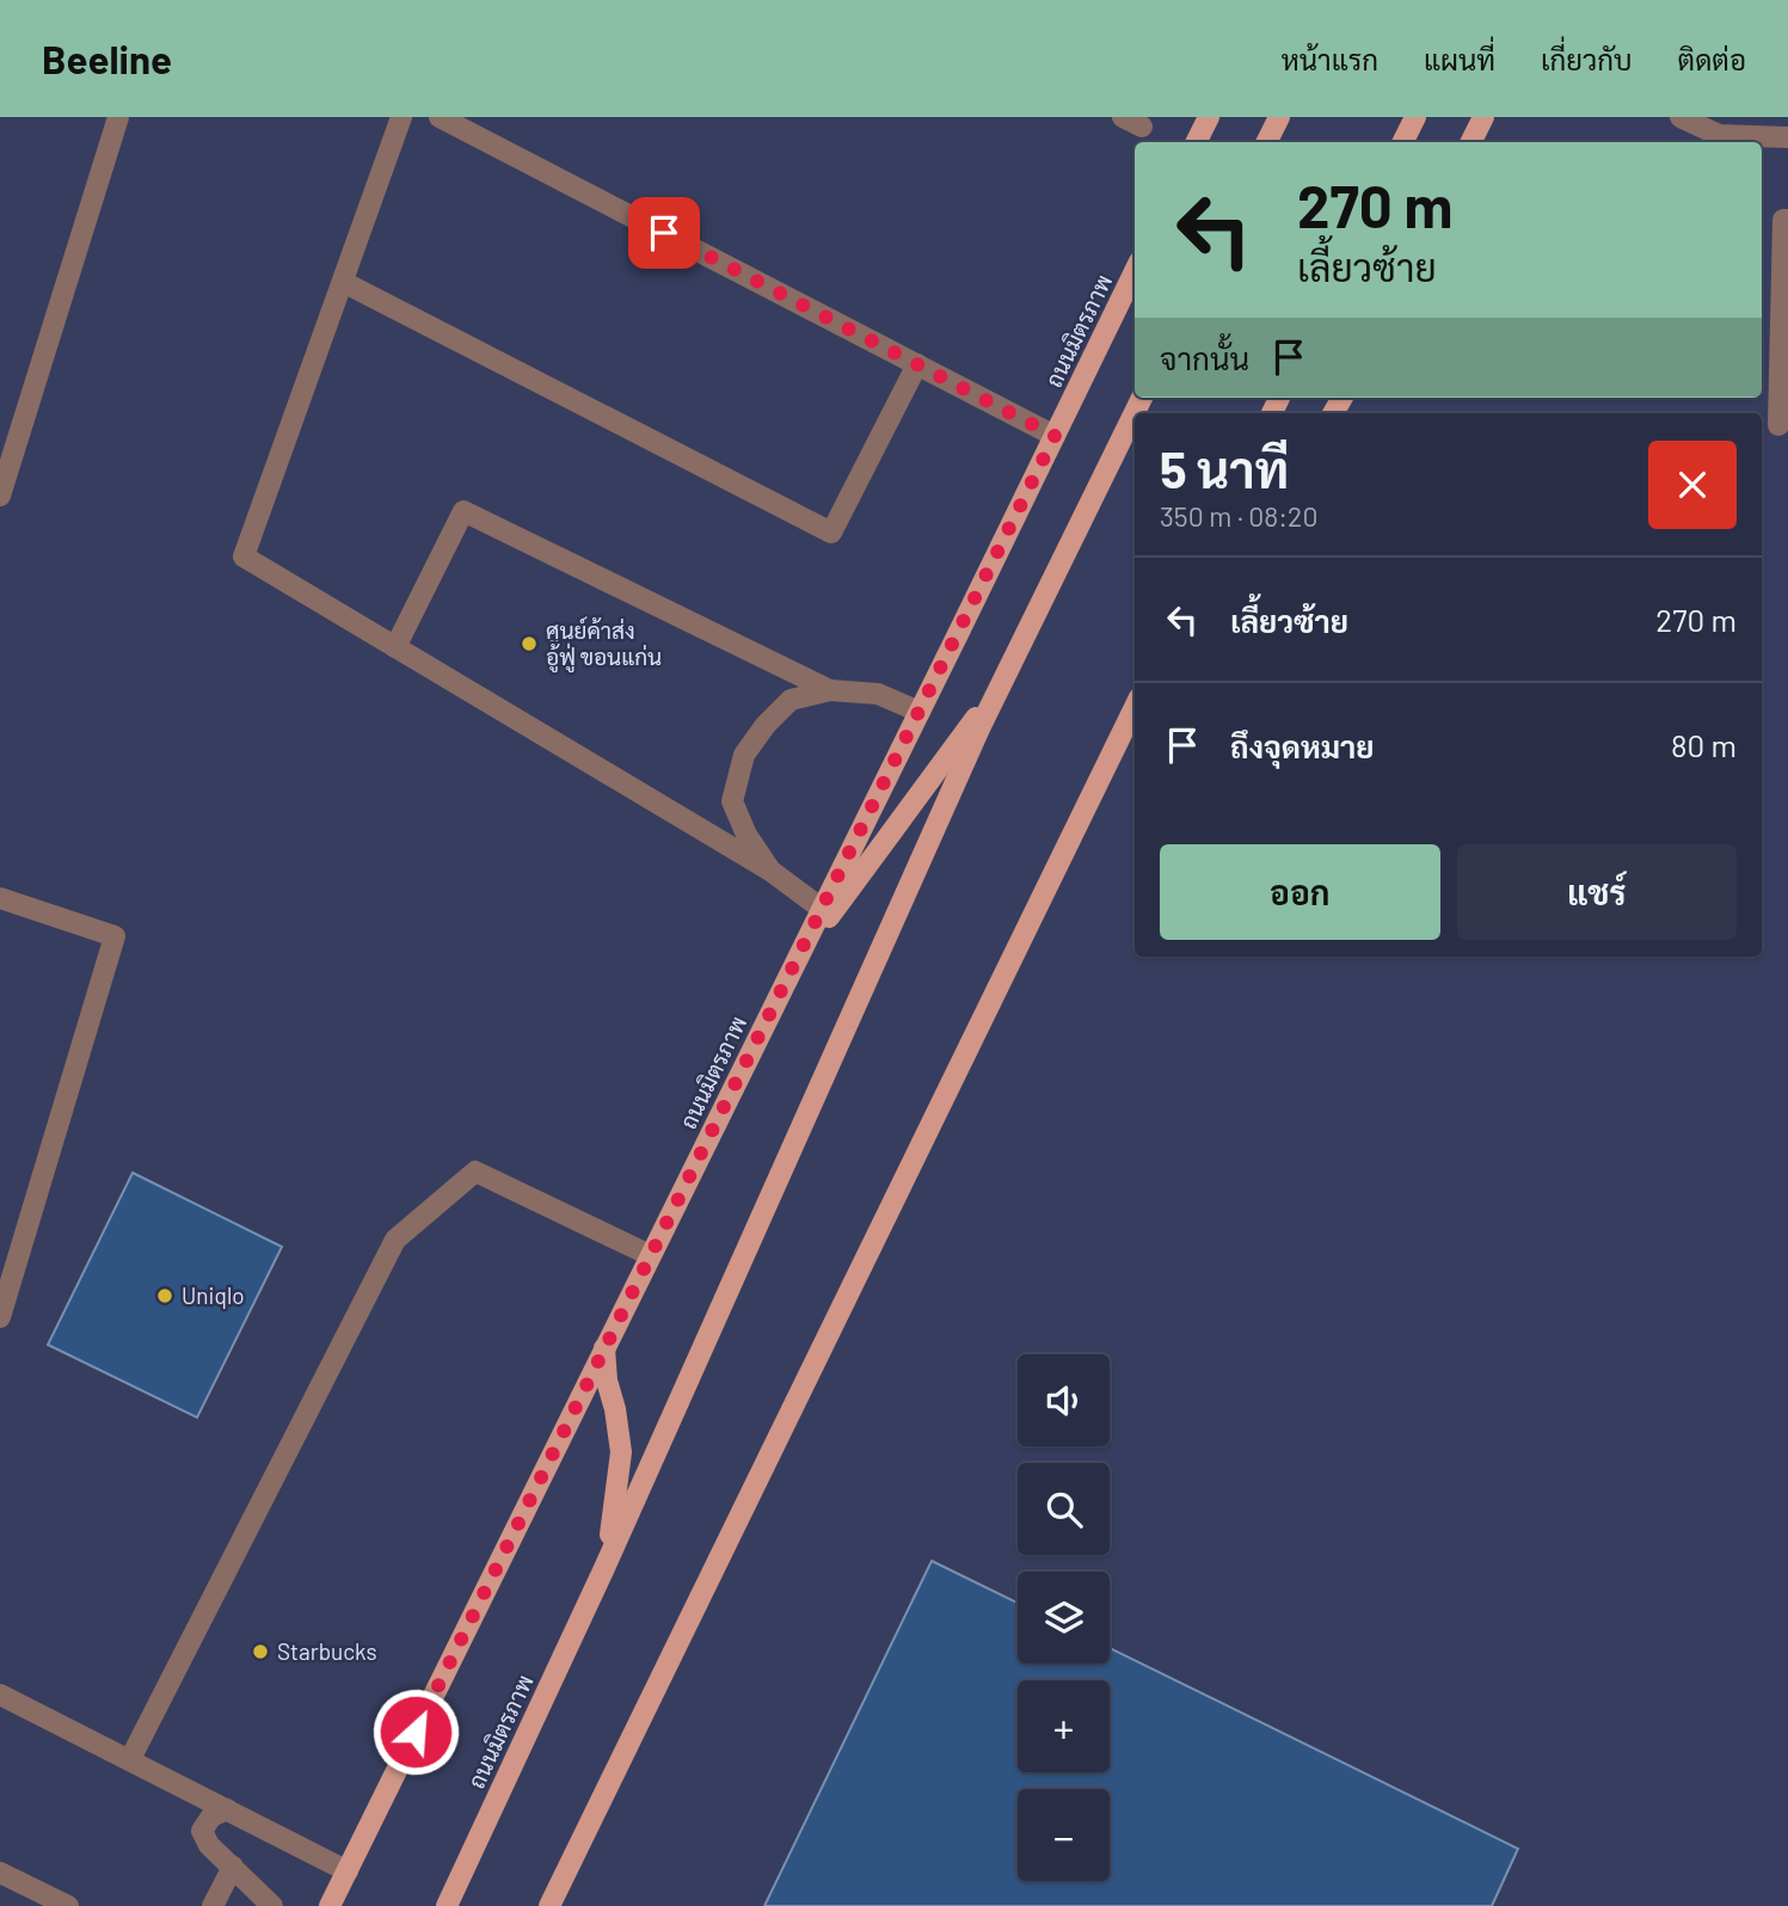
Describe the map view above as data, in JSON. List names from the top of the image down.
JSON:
{
  "streets": {
    "main road": ["ถนนมิตรภาพ"]
  },
  "places": ["ศูนย์ค้าส่ง อู้ฟู่ ขอนแก่น", "Uniqlo", "Starbucks"],
  "page": {
    "header": "Beeline",
    "nav": [
      "หน้าแรก",
      "แผนที่",
      "เกี่ยวกับ",
      "ติดต่อ"
    ],
    "turn": ["270 m", "เลี้ยวซ้าย"],
    "then": "จากนั้น",
    "heading": ["5 นาที", "350 m · 08:20"],
    "list": [
      {
        "name": "เลี้ยวซ้าย",
        "value": "270 m"
      },
      {
        "name": "ถึงจุดหมาย",
        "value": "80 m"
      }
    ],
    "buttons": ["ออก", "แชร์"],
    "map_buttons": ["+", "−"]
  }
}
